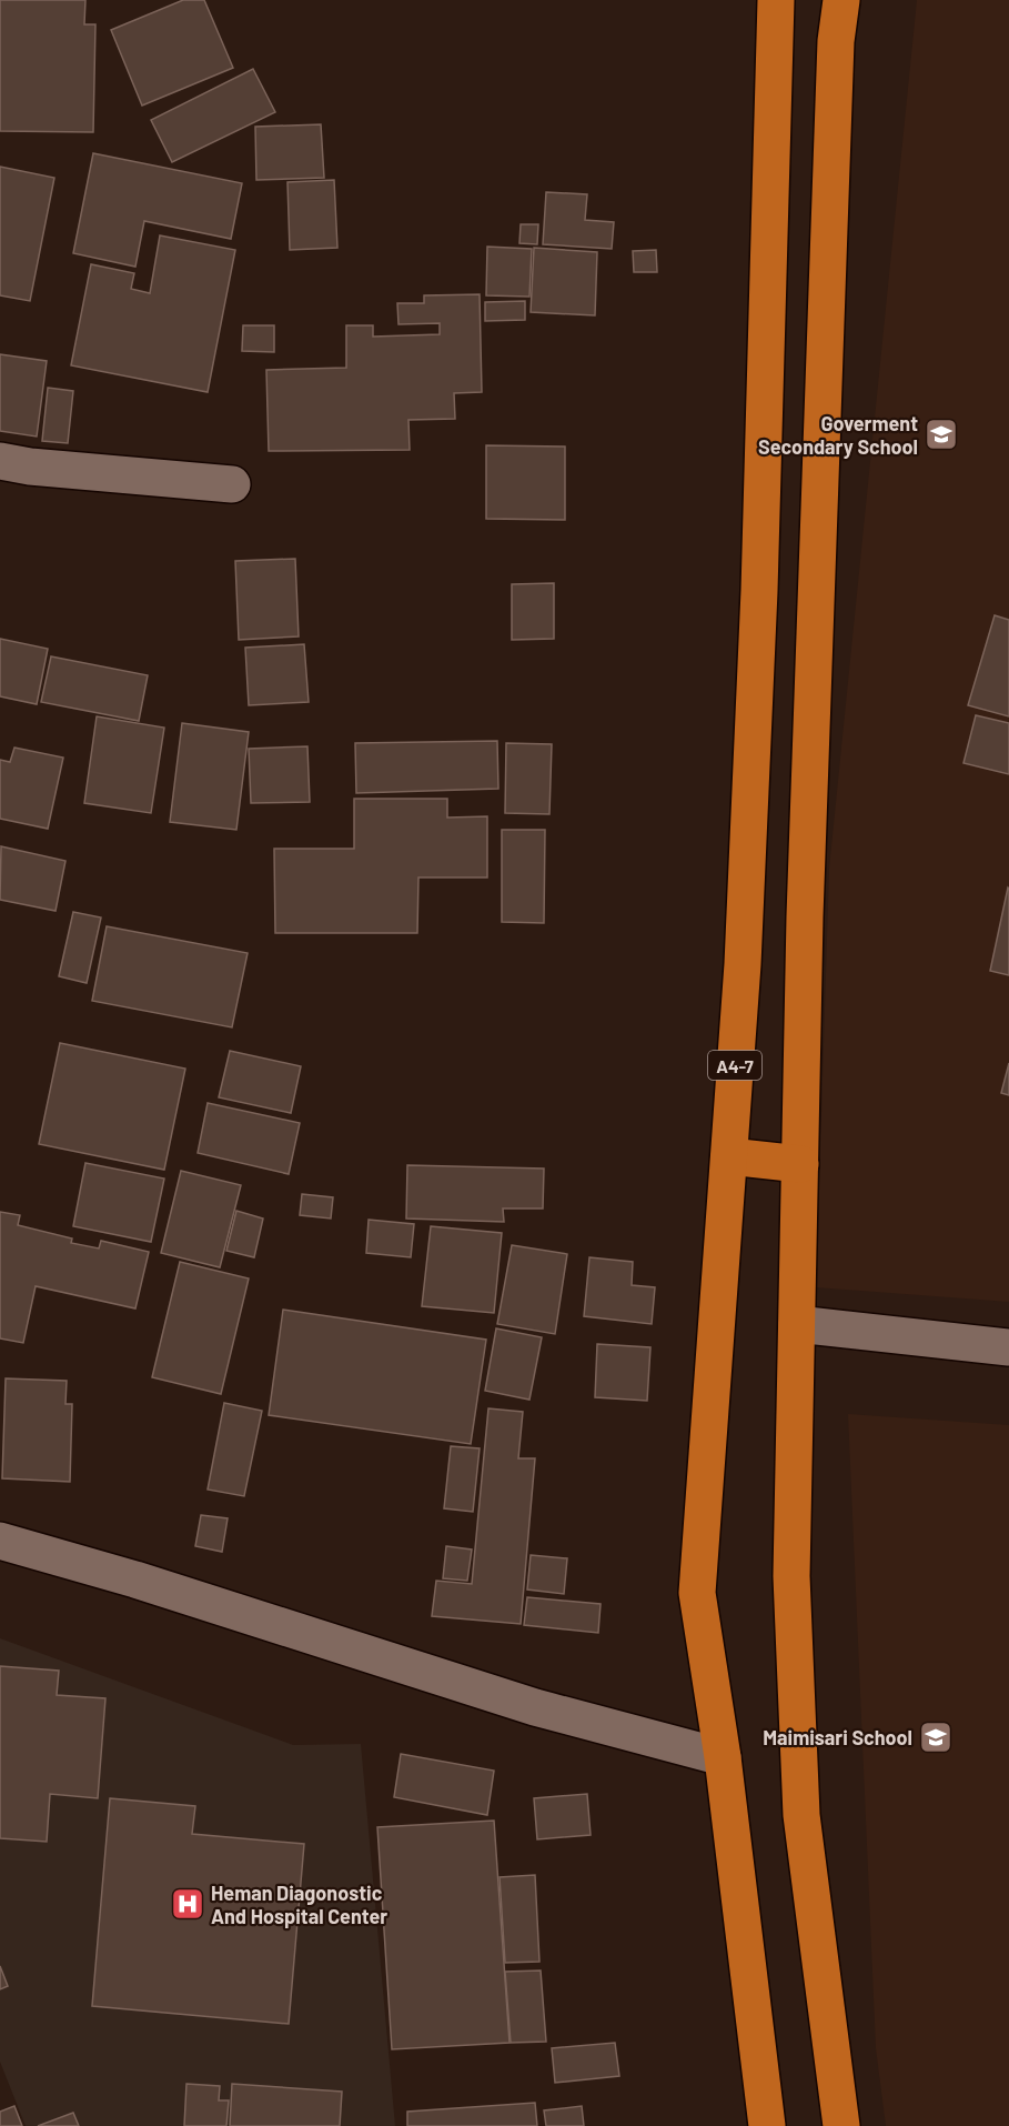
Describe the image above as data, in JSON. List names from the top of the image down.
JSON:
{
  "streets": {
    "highway": ["A4-7"]
  },
  "places": {
    "school or university": ["Goverment Secondary School", "Maimisari School"],
    "hospital": ["Heman Diagonostic And Hospital Center"]
  }
}
